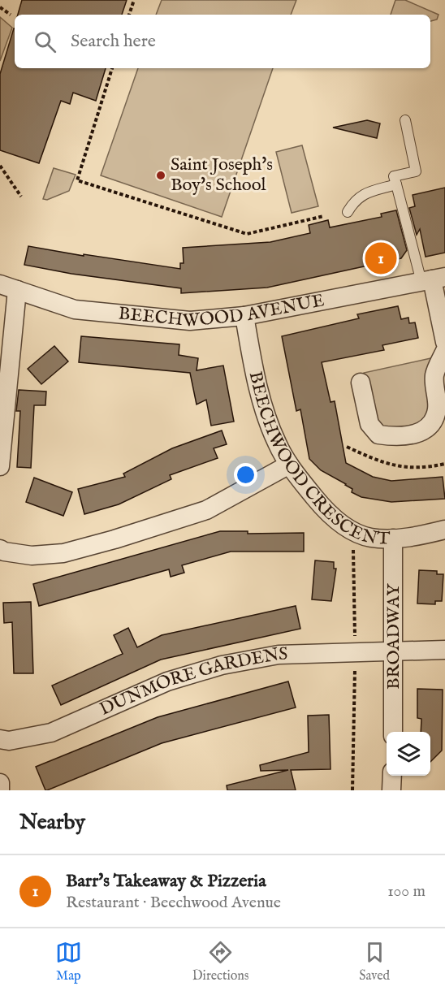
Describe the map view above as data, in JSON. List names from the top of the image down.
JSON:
{
  "streets": {
    "street": [
      "BEECHWOOD AVENUE",
      "BEECHWOOD CRESCENT",
      "BROADWAY",
      "DUNMORE GARDENS"
    ]
  },
  "crossings": [
    ["BEECHWOOD AVENUE", "BEECHWOOD CRESCENT"],
    ["BEECHWOOD CRESCENT", "BROADWAY"],
    ["BROADWAY", "DUNMORE GARDENS"]
  ],
  "places": ["Saint Joseph's Boy's School"],
  "page": {
    "search": "Search here",
    "pins": "1",
    "heading": "Nearby",
    "list": [
      {
        "mark": "1",
        "name": "Barr's Takeaway & Pizzeria",
        "note": "Restaurant · Beechwood Avenue",
        "value": "100 m"
      }
    ],
    "nav": ["Map", "Directions", "Saved"]
  }
}
